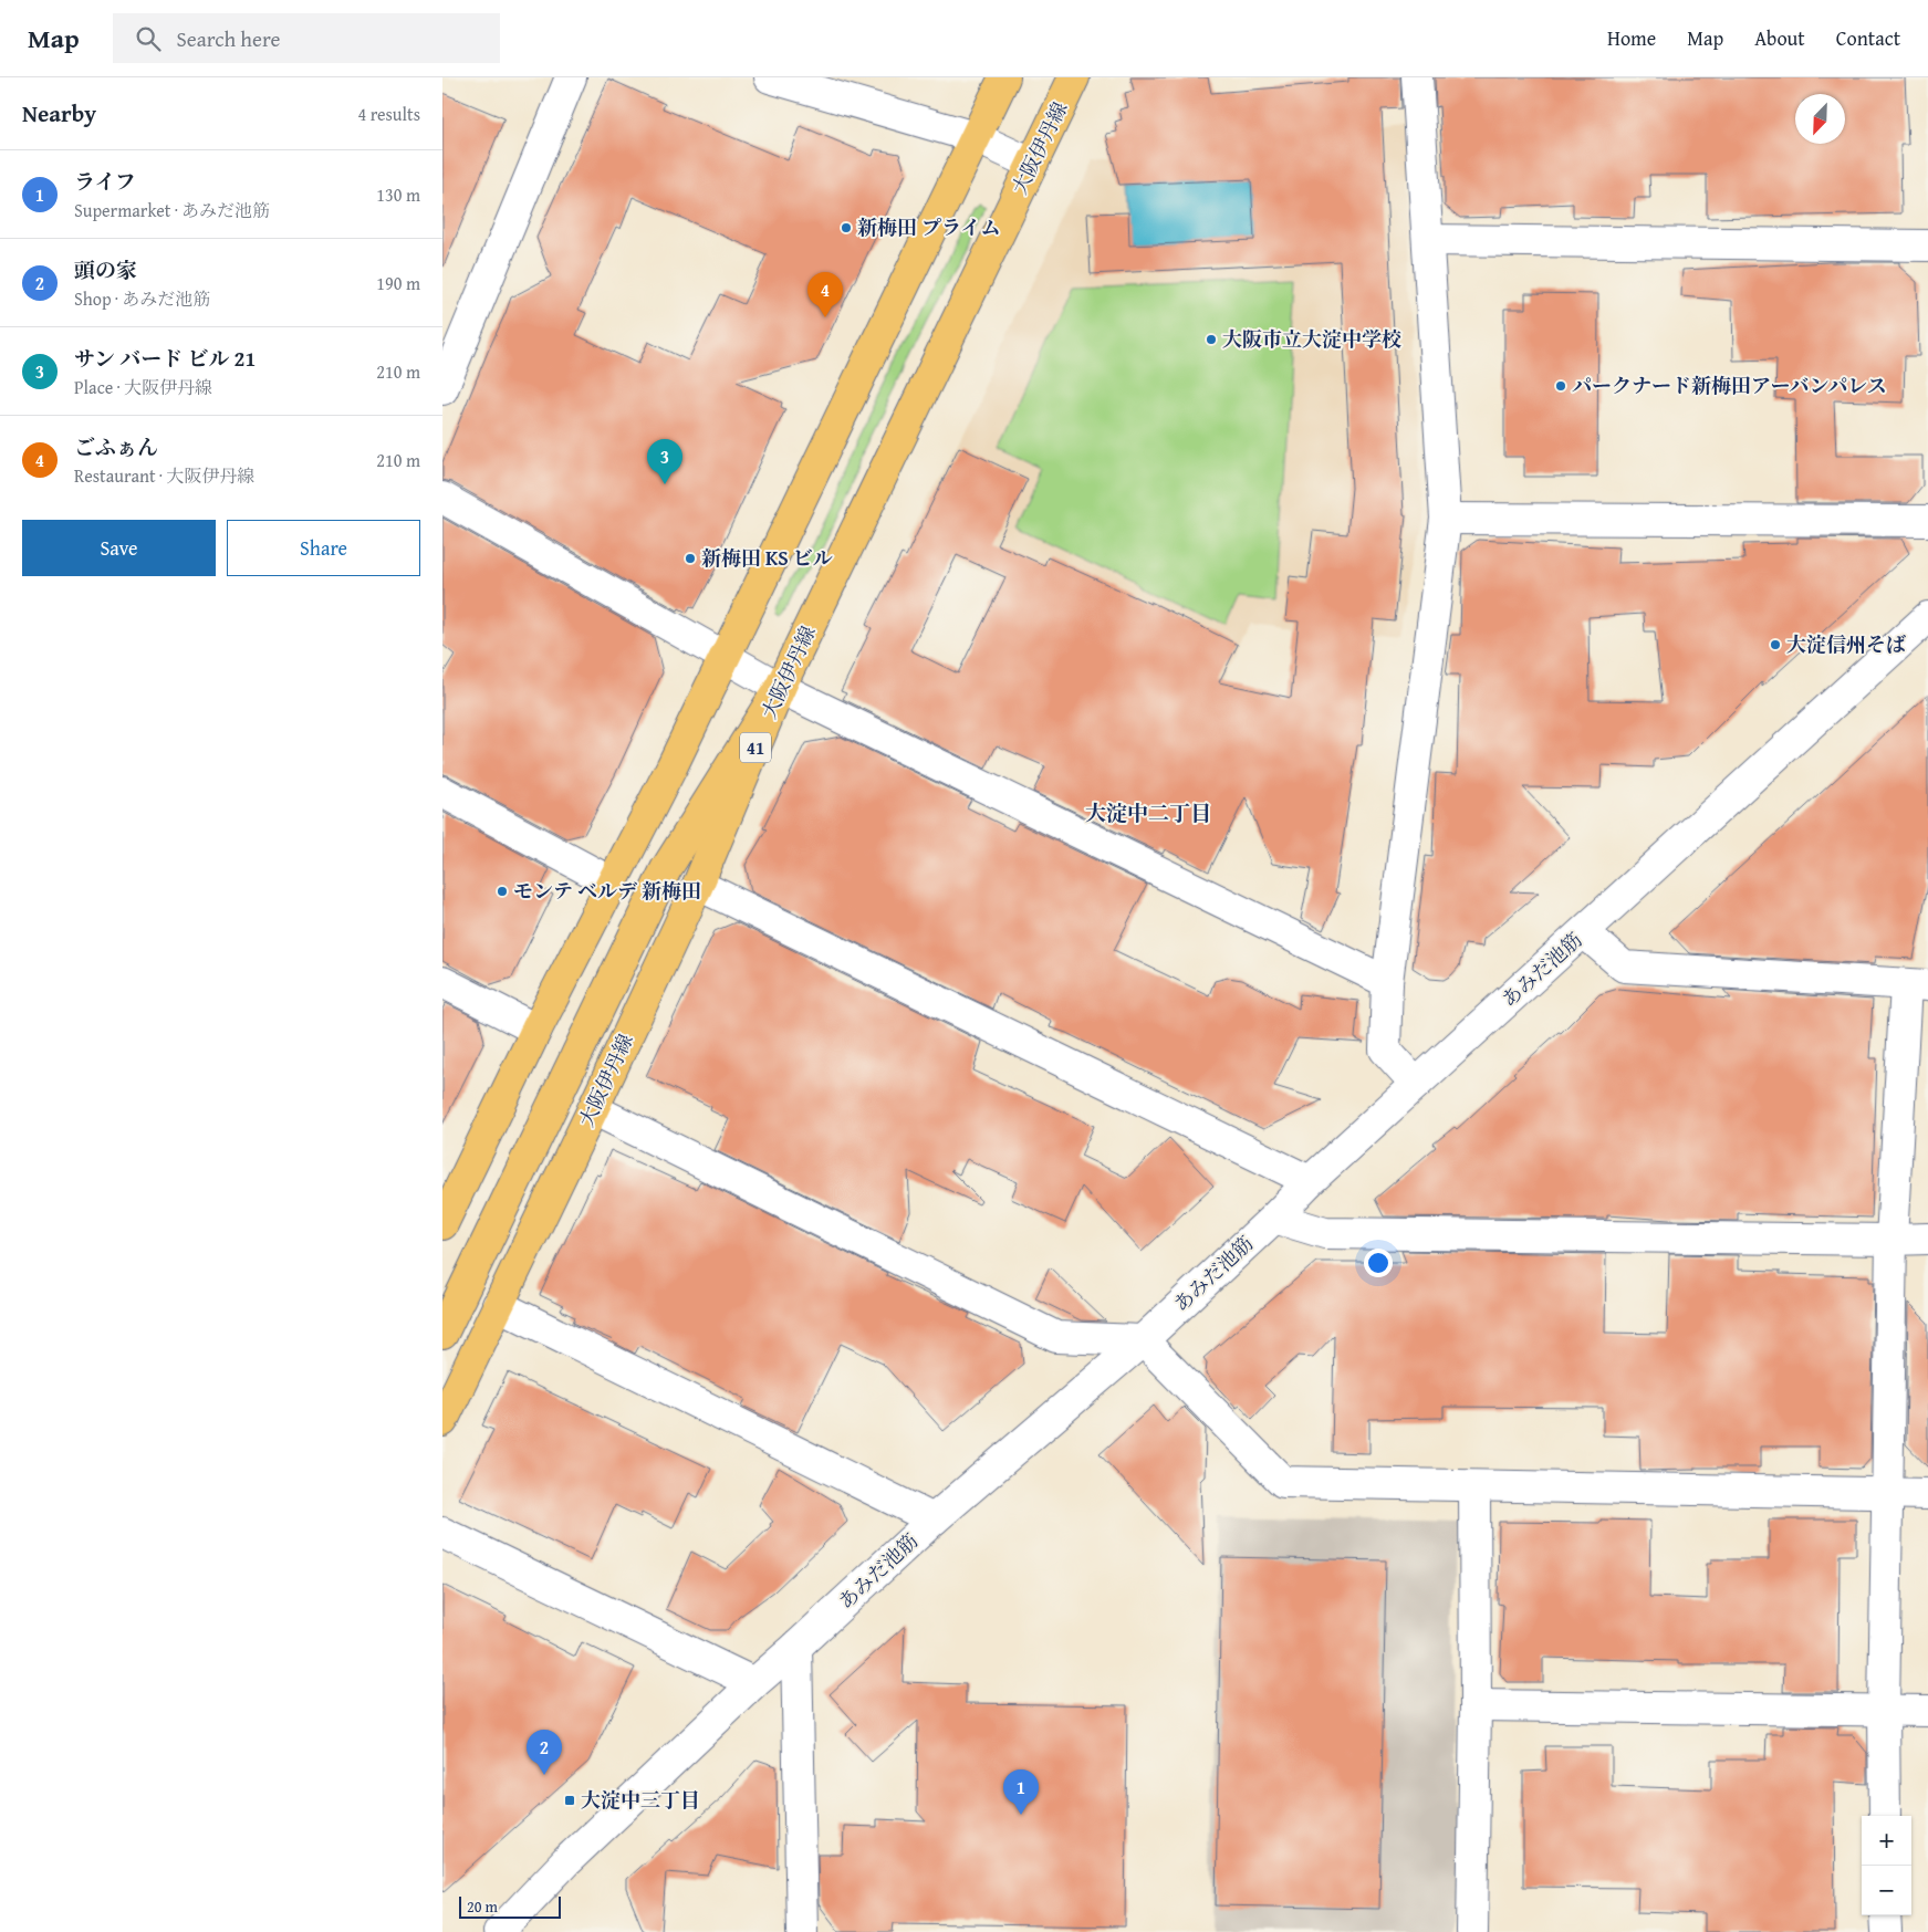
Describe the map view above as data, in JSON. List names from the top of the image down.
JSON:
{
  "streets": {
    "main road": ["大阪伊丹線", "41"],
    "street": ["あみだ池筋"]
  },
  "districts": ["大淀中二丁目"],
  "places": {
    "other": [
      "新梅田 プライム",
      "大阪市立大淀中学校",
      "パークナード新梅田アーバンパレス",
      "新梅田 KS ビル",
      "大淀信州そば",
      "モンテ ベルデ 新梅田"
    ],
    "transit": ["大淀中三丁目"]
  },
  "scale_bar": "20 m",
  "north": "bottom left",
  "page": {
    "header": "Map",
    "search": "Search here",
    "nav": [
      "Home",
      "Map",
      "About",
      "Contact"
    ],
    "heading": ["Nearby", "4 results"],
    "list": [
      {
        "mark": "1",
        "name": "ライフ",
        "note": "Supermarket · あみだ池筋",
        "value": "130 m"
      },
      {
        "mark": "2",
        "name": "頭の家",
        "note": "Shop · あみだ池筋",
        "value": "190 m"
      },
      {
        "mark": "3",
        "name": "サン バード ビル 21",
        "note": "Place · 大阪伊丹線",
        "value": "210 m"
      },
      {
        "mark": "4",
        "name": "ごふぁん",
        "note": "Restaurant · 大阪伊丹線",
        "value": "210 m"
      }
    ],
    "pins": [
      "4",
      "3",
      "2",
      "1"
    ],
    "buttons": ["Save", "Share"],
    "map_buttons": ["+", "−"],
    "scale": "20 m"
  }
}
